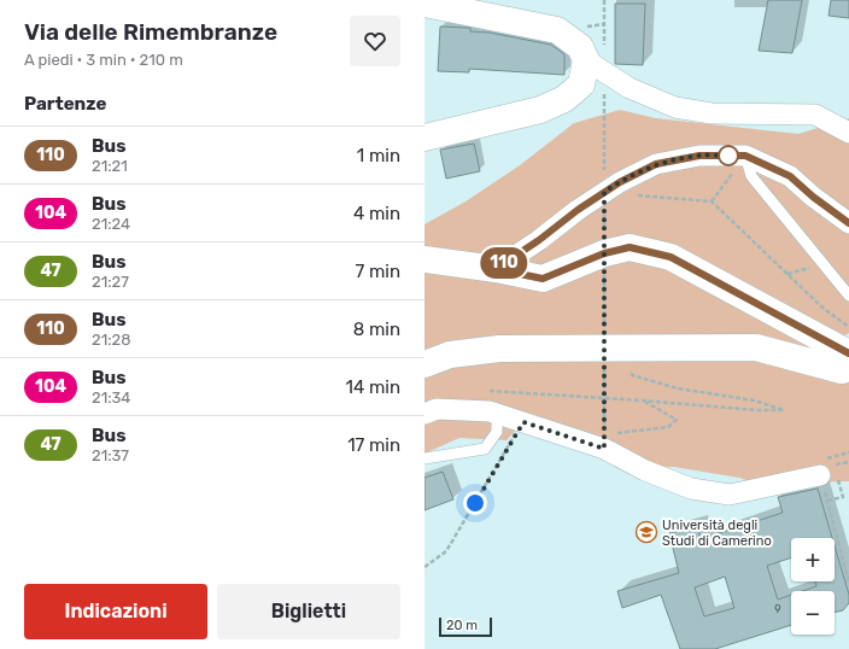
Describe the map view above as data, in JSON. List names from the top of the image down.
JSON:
{
  "places": {
    "school or university": ["Università degli Studi di Camerino"]
  },
  "lines": ["bus line 110"],
  "house_numbers": ["9"],
  "scale_bar": "20 m",
  "page": {
    "heading": [
      ["Via delle Rimembranze", "A piedi · 3 min · 210 m"],
      "Partenze"
    ],
    "on_map": "110",
    "list": [
      {
        "mark": "110",
        "name": "Bus",
        "note": "21:21",
        "value": "1 min"
      },
      {
        "mark": "104",
        "name": "Bus",
        "note": "21:24",
        "value": "4 min"
      },
      {
        "mark": "47",
        "name": "Bus",
        "note": "21:27",
        "value": "7 min"
      },
      {
        "mark": "110",
        "name": "Bus",
        "note": "21:28",
        "value": "8 min"
      },
      {
        "mark": "104",
        "name": "Bus",
        "note": "21:34",
        "value": "14 min"
      },
      {
        "mark": "47",
        "name": "Bus",
        "note": "21:37",
        "value": "17 min"
      }
    ],
    "map_buttons": ["+", "−"],
    "buttons": ["Indicazioni", "Biglietti"],
    "scale": "20 m"
  }
}
